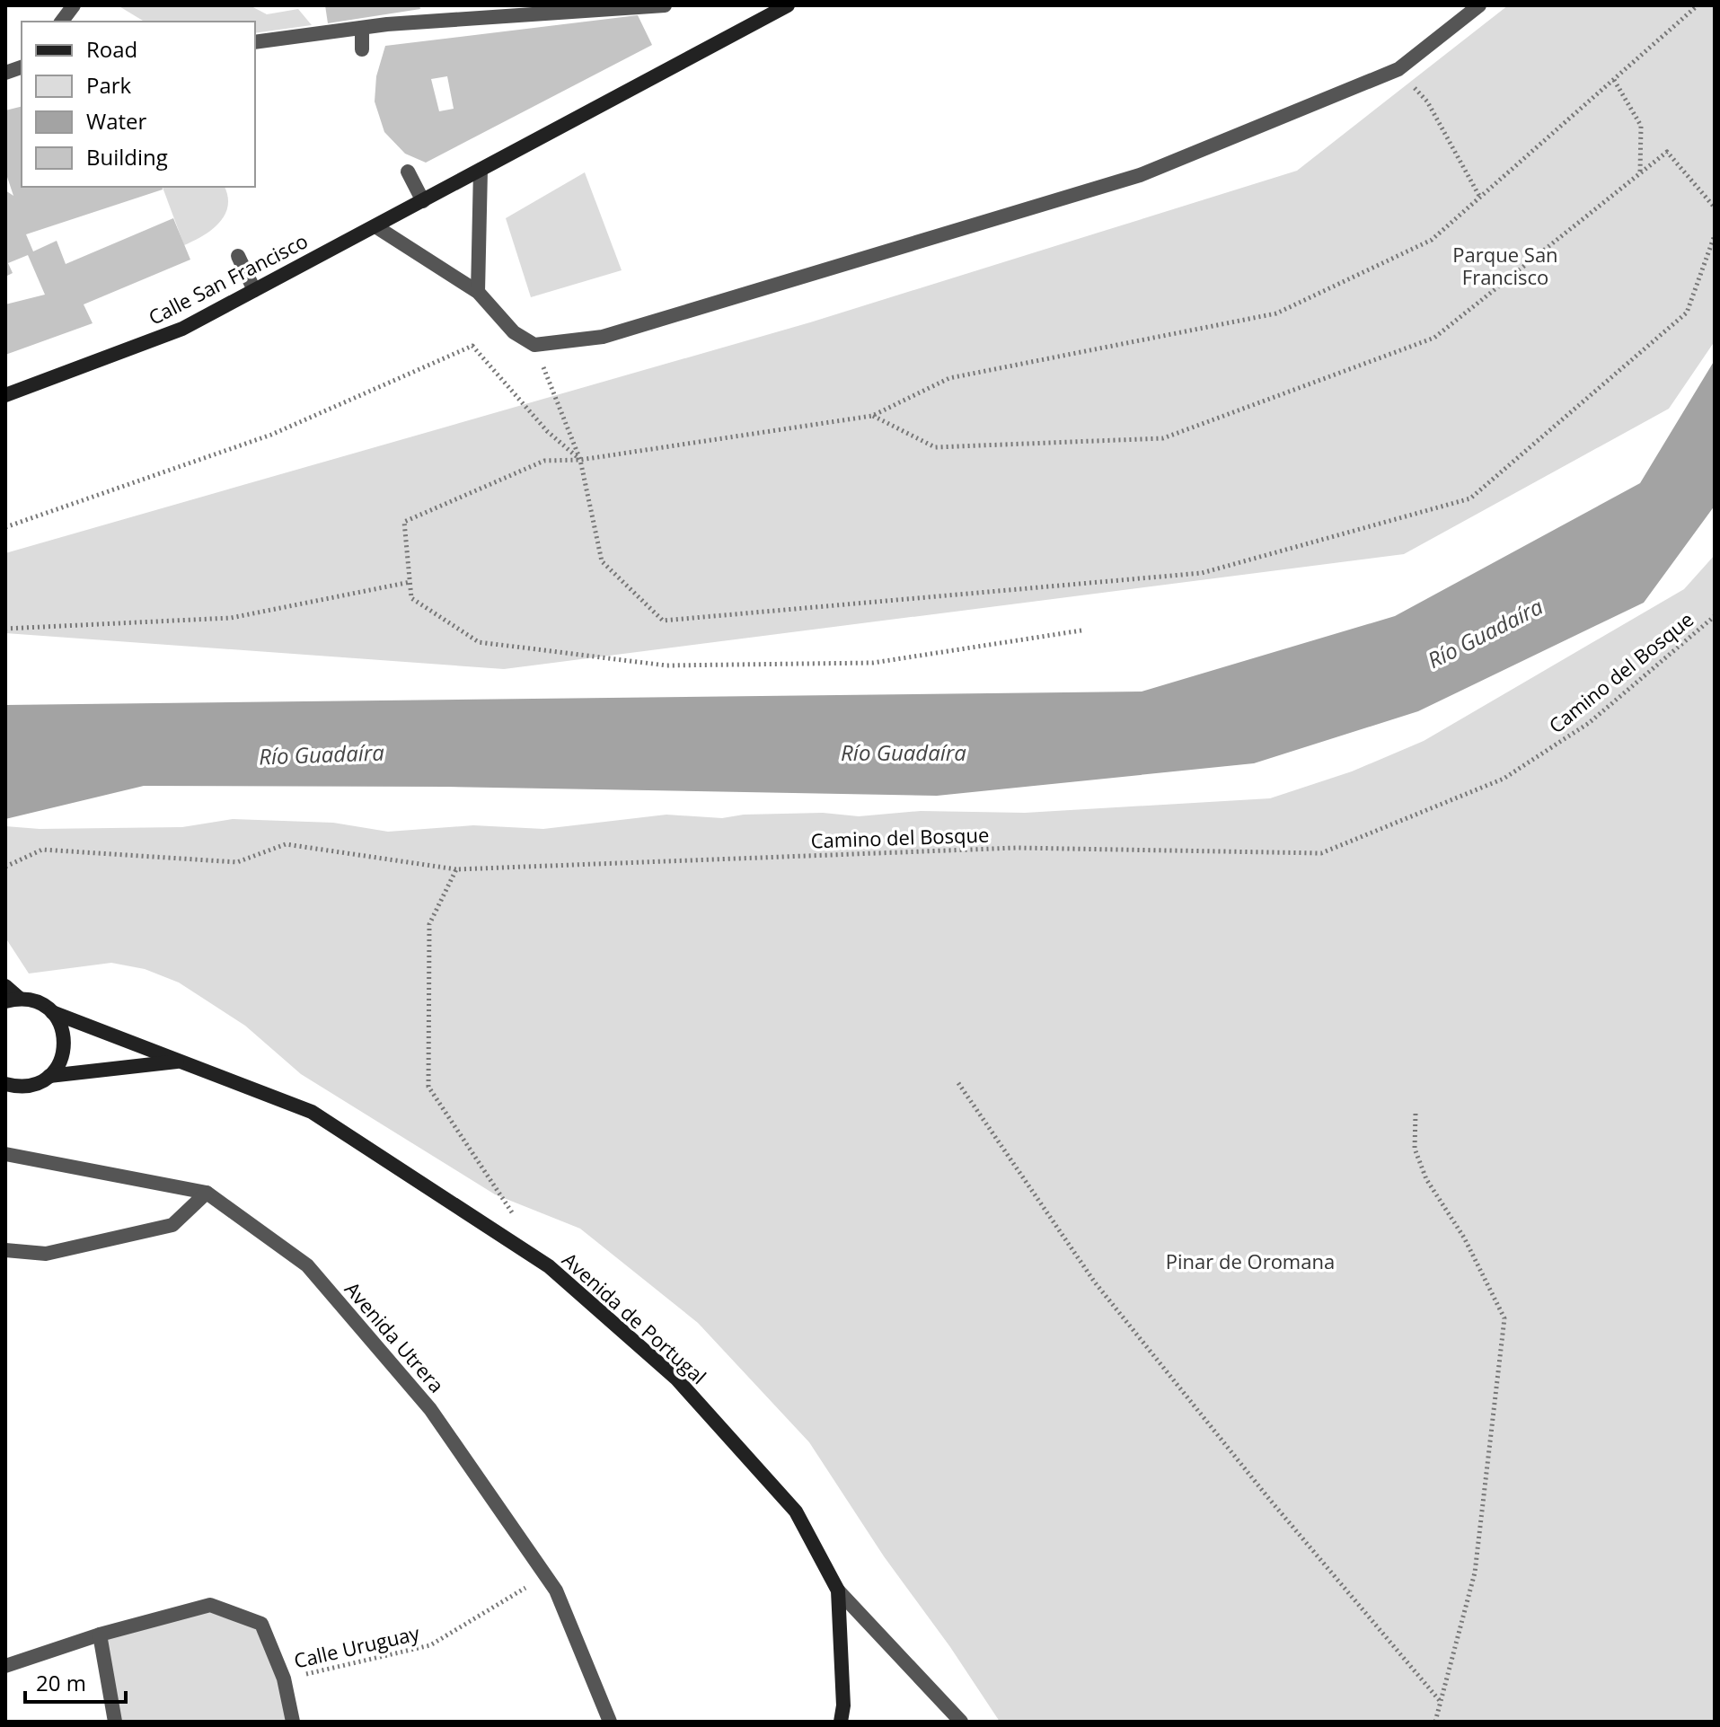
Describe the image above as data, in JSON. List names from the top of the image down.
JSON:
{
  "streets": {
    "street": ["Calle San Francisco", "Avenida de Portugal", "Avenida Utrera"],
    "path": ["Camino del Bosque", "Calle Uruguay"]
  },
  "crossings": [
    ["Avenida Utrera", "Calle Uruguay"]
  ],
  "water": ["Río Guadaíra"],
  "parks": ["Parque San Francisco", "Pinar de Oromana"],
  "legend": [
    "Road",
    "Park",
    "Water",
    "Building"
  ],
  "scale_bar": "20 m"
}
